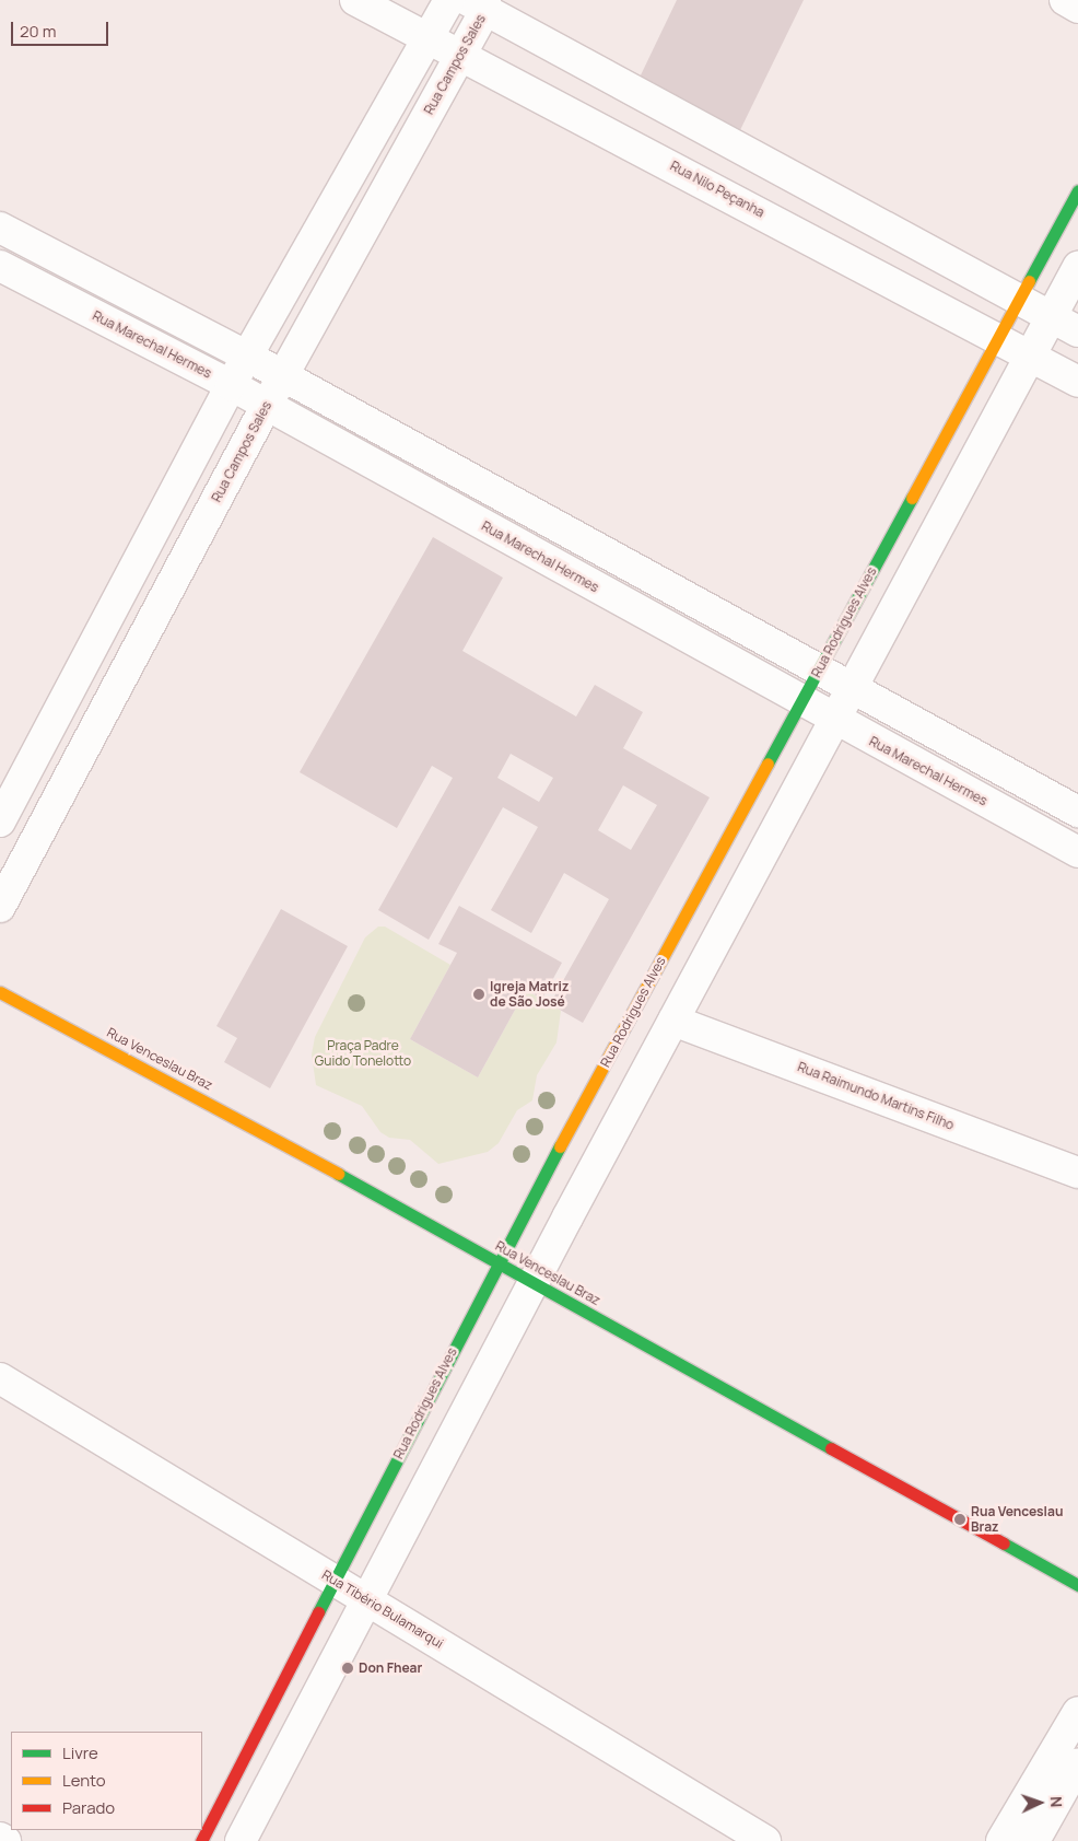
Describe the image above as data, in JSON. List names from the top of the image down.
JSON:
{
  "streets": {
    "street": [
      "Rua Campos Sales",
      "Rua Nilo Peçanha",
      "Rua Marechal Hermes",
      "Rua Rodrigues Alves",
      "Rua Venceslau Braz",
      "Rua Raimundo Martins Filho",
      "Rua Tibério Bulamarqui"
    ]
  },
  "crossings": [
    ["Rua Campos Sales", "Rua Nilo Peçanha"],
    ["Rua Campos Sales", "Rua Marechal Hermes"],
    ["Rua Nilo Peçanha", "Rua Rodrigues Alves"],
    ["Rua Marechal Hermes", "Rua Rodrigues Alves"],
    ["Rua Rodrigues Alves", "Rua Venceslau Braz"],
    ["Rua Rodrigues Alves", "Rua Tibério Bulamarqui"]
  ],
  "parks": ["Praça Padre Guido Tonelotto"],
  "places": ["Igreja Matriz de São José", "Rua Venceslau Braz", "Don Fhear"],
  "legend": ["Livre", "Lento", "Parado"],
  "scale_bar": "20 m",
  "north": "right"
}
